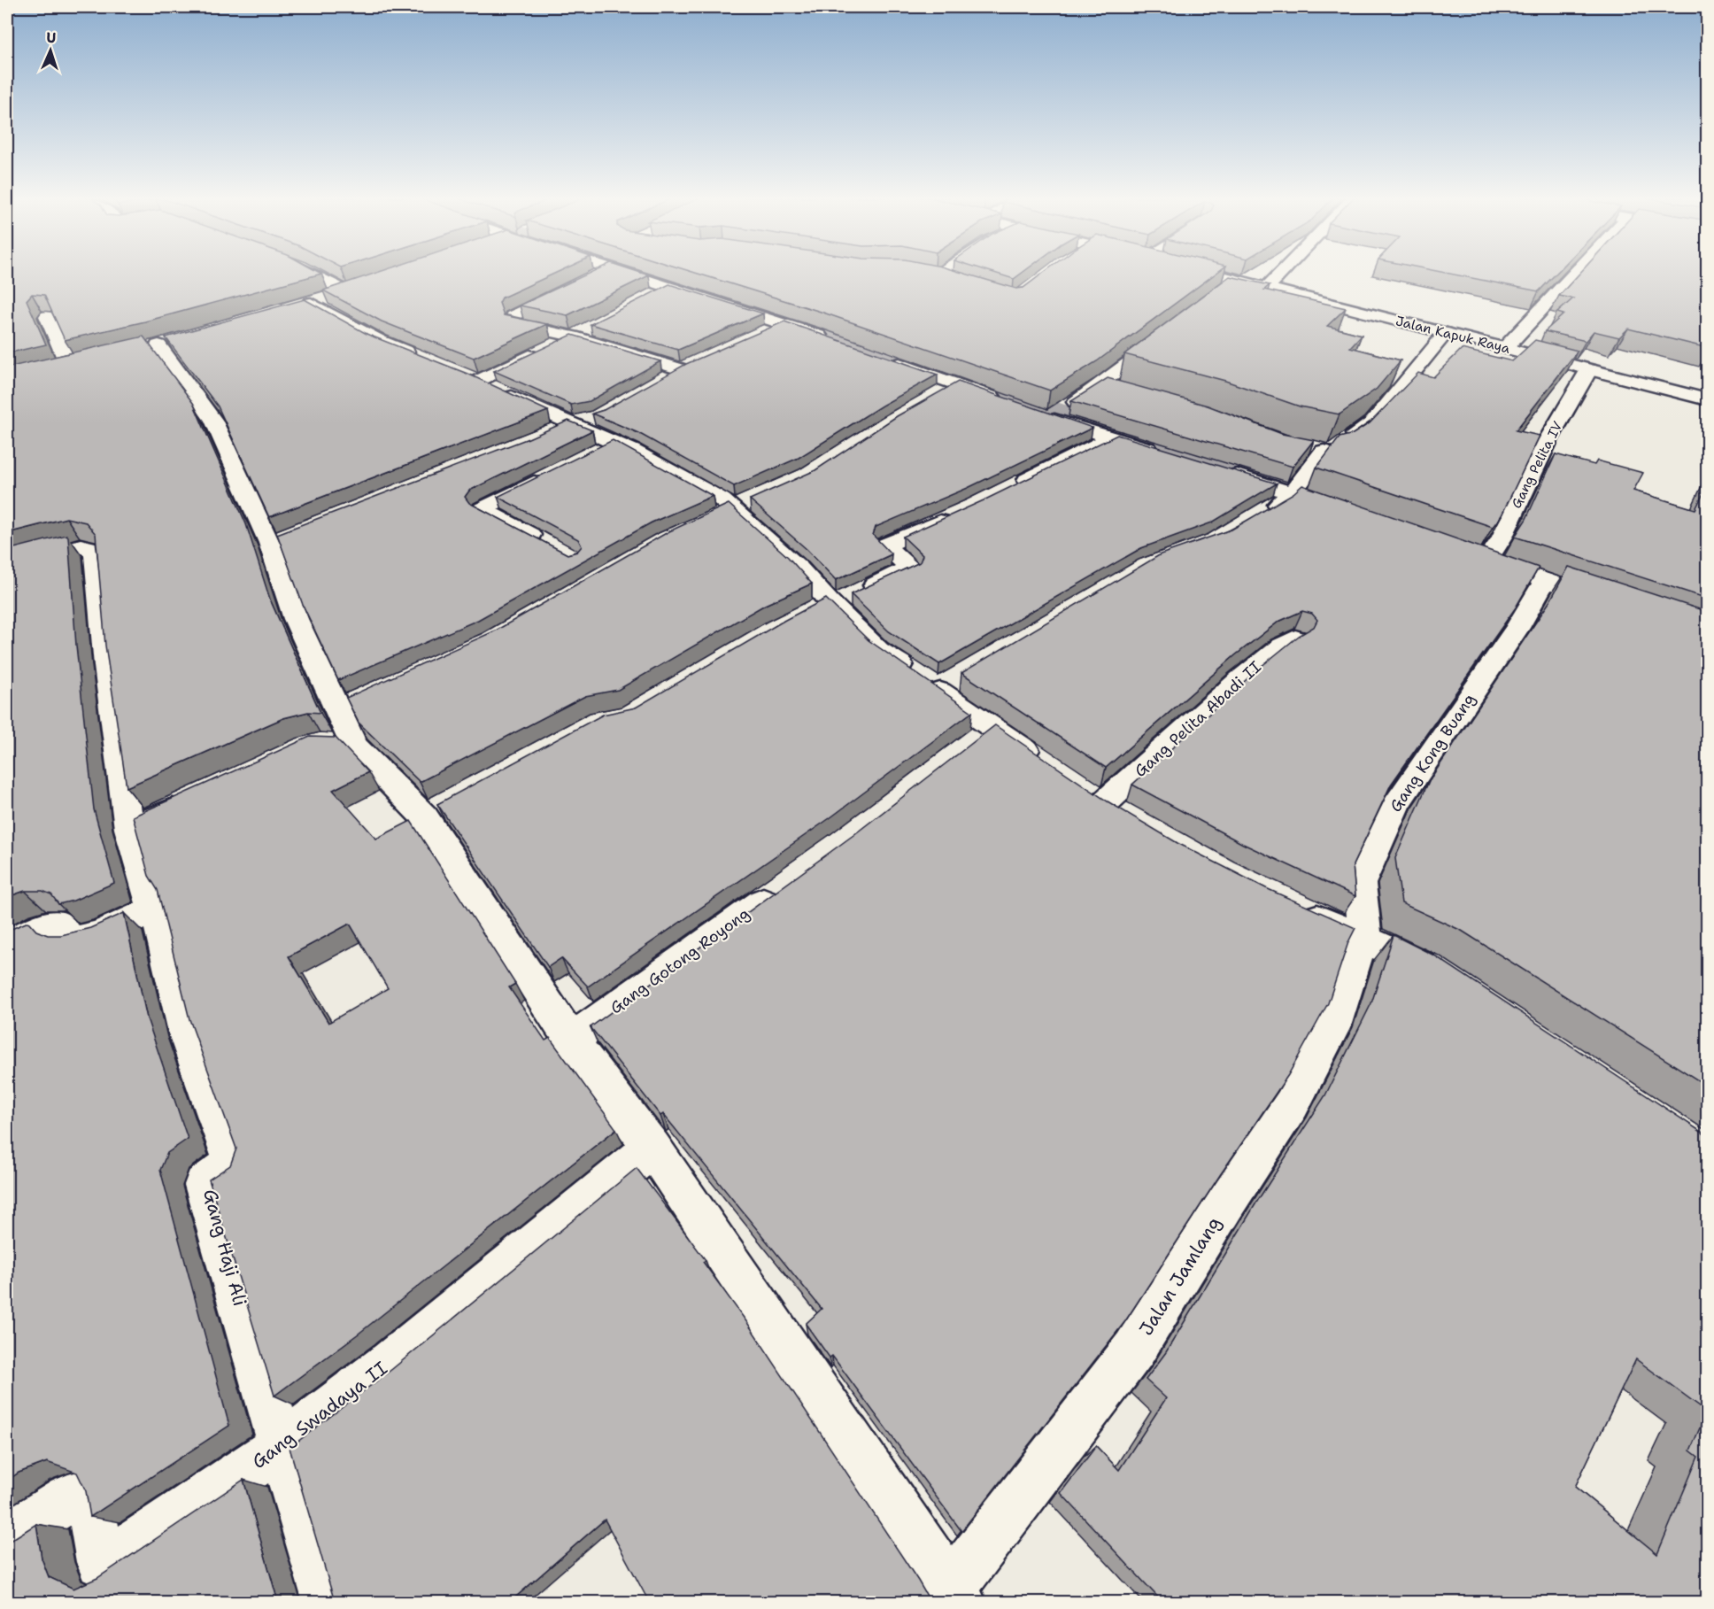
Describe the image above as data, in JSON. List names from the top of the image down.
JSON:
{
  "streets": {
    "street": [
      "Jalan Kapuk Raya",
      "Gang Pelita IV",
      "Gang Pelita Abadi II",
      "Gang Kong Buang",
      "Gang Gotong Royong",
      "Gang Haji Ali",
      "Jalan Jamlang",
      "Gang Swadaya II"
    ]
  },
  "crossings": [
    ["Jalan Kapuk Raya", "Gang Pelita IV"],
    ["Gang Pelita IV", "Gang Kong Buang"],
    ["Gang Kong Buang", "Jalan Jamlang"],
    ["Gang Haji Ali", "Gang Swadaya II"]
  ],
  "north": "top"
}
